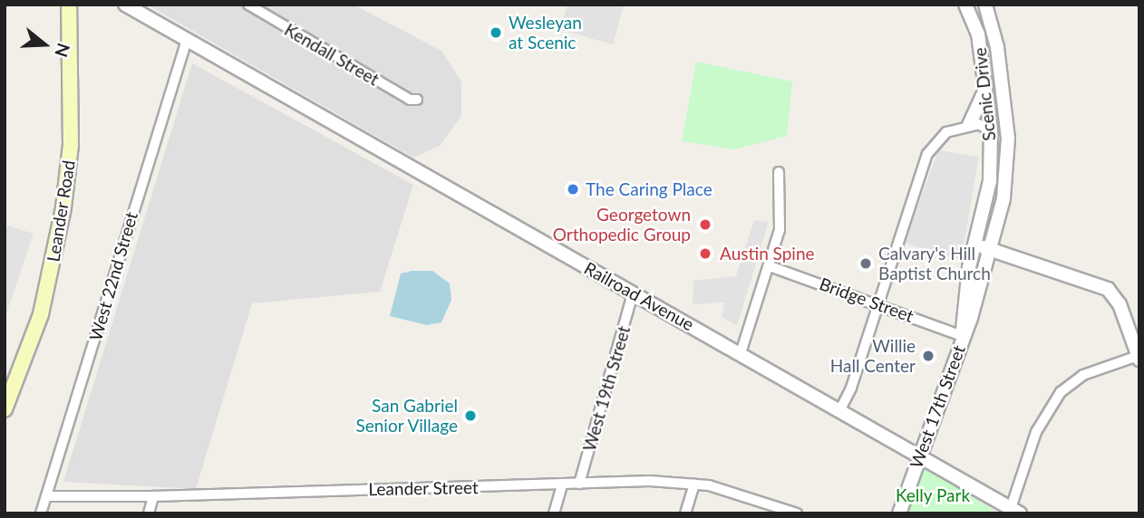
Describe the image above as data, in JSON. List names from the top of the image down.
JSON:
{
  "streets": {
    "main road": ["Leander Road"],
    "street": [
      "Kendall Street",
      "Scenic Drive",
      "West 22nd Street",
      "Railroad Avenue",
      "Bridge Street",
      "West 19th Street",
      "West 17th Street",
      "Leander Street"
    ]
  },
  "crossings": [
    ["Scenic Drive", "West 17th Street"],
    ["West 22nd Street", "Railroad Avenue"],
    ["West 22nd Street", "Leander Street"],
    ["Railroad Avenue", "West 19th Street"],
    ["Railroad Avenue", "West 17th Street"],
    ["Bridge Street", "West 17th Street"],
    ["West 19th Street", "Leander Street"]
  ],
  "parks": ["Kelly Park"],
  "places": [
    "Wesleyan at Scenic",
    "The Caring Place",
    "Georgetown Orthopedic Group",
    "Austin Spine",
    "Calvary's Hill Baptist Church",
    "Willie Hall Center",
    "San Gabriel Senior Village"
  ],
  "north": "right"
}
